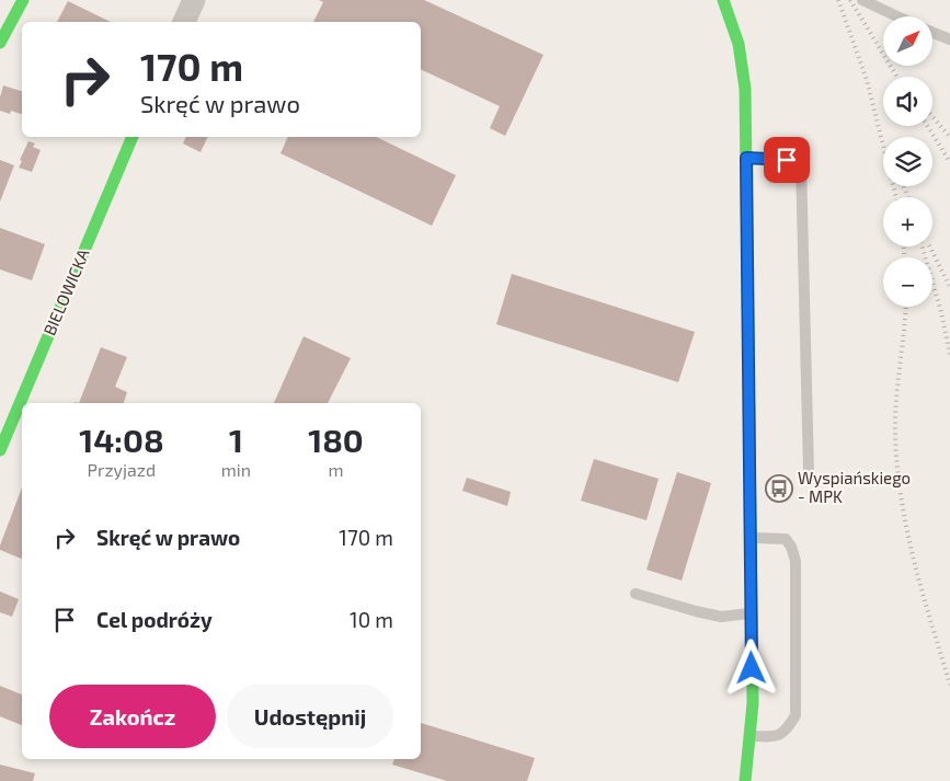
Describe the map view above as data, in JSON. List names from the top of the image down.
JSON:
{
  "streets": {
    "street": ["BIELOWICKA"]
  },
  "places": {
    "bus stop": ["Wyspiańskiego - MPK"]
  },
  "north": "top right",
  "page": {
    "map_buttons": ["+", "−"],
    "turn": ["170 m", "Skręć w prawo"],
    "eta": [
      "14:08",
      "Przyjazd",
      "1",
      "min",
      "180",
      "m"
    ],
    "list": [
      {
        "name": "Skręć w prawo",
        "value": "170 m"
      },
      {
        "name": "Cel podróży",
        "value": "10 m"
      }
    ],
    "buttons": ["Zakończ", "Udostępnij"]
  }
}
